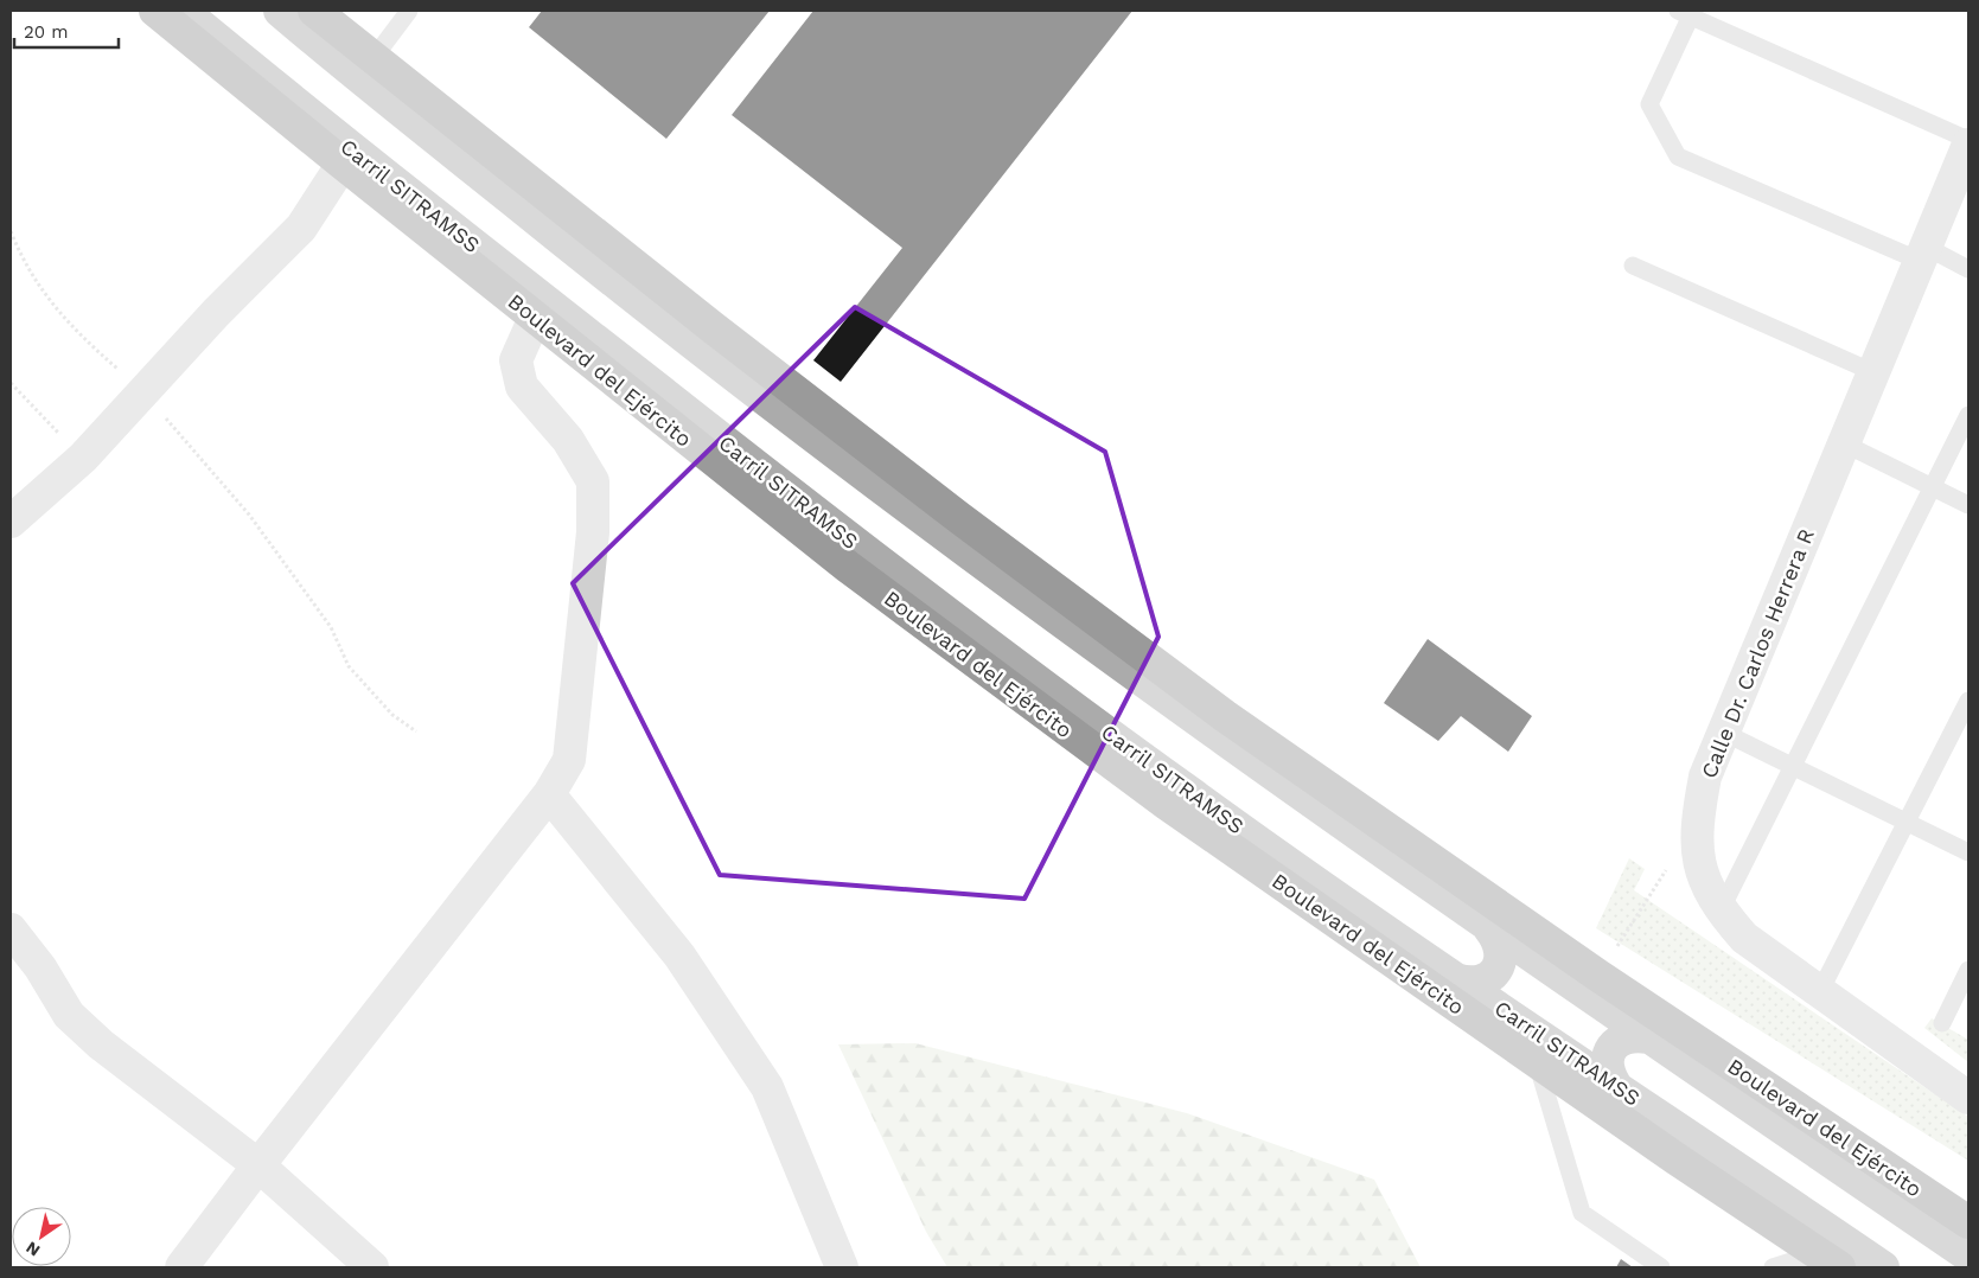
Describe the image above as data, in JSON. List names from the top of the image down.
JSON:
{
  "streets": {
    "highway": ["Boulevard del Ejército"],
    "main road": ["Carril SITRAMSS"],
    "street": ["Calle Dr. Carlos Herrera R"]
  },
  "scale_bar": "20 m",
  "north": "bottom left"
}
